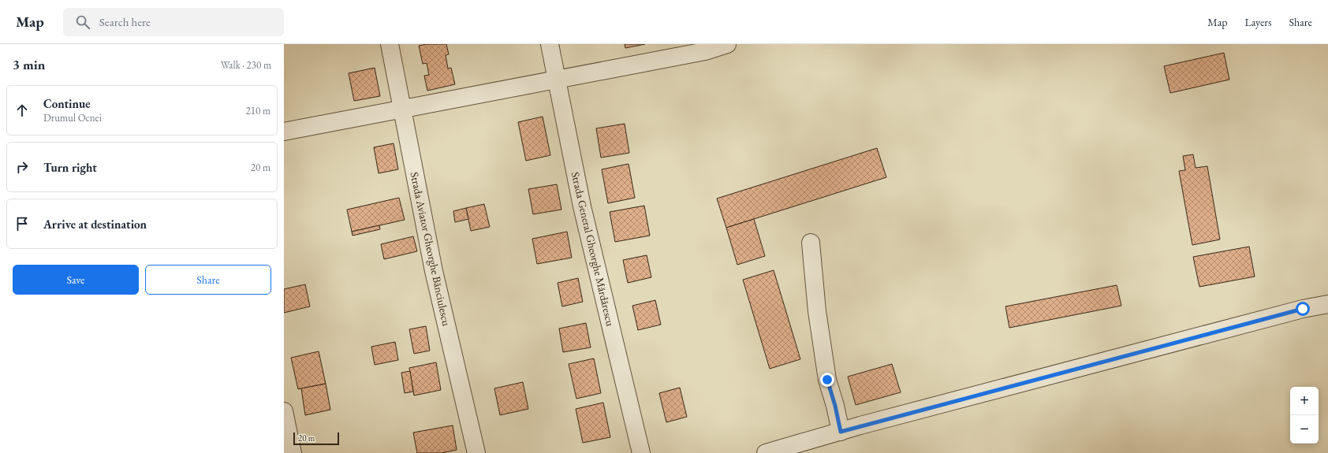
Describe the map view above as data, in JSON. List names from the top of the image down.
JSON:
{
  "streets": {
    "street": ["Strada Aviator Gheorghe Bănciulescu", "Strada General Gheorghe Mărdărescu"]
  },
  "scale_bar": "20 m",
  "page": {
    "header": "Map",
    "search": "Search here",
    "nav": ["Map", "Layers", "Share"],
    "heading": ["3 min", "Walk · 230 m"],
    "list": [
      ["Continue", "Drumul Ocnei", "210 m"],
      ["Turn right", "20 m"],
      "Arrive at destination"
    ],
    "buttons": ["Save", "Share"],
    "map_buttons": ["+", "−"],
    "scale": "20 m"
  }
}
